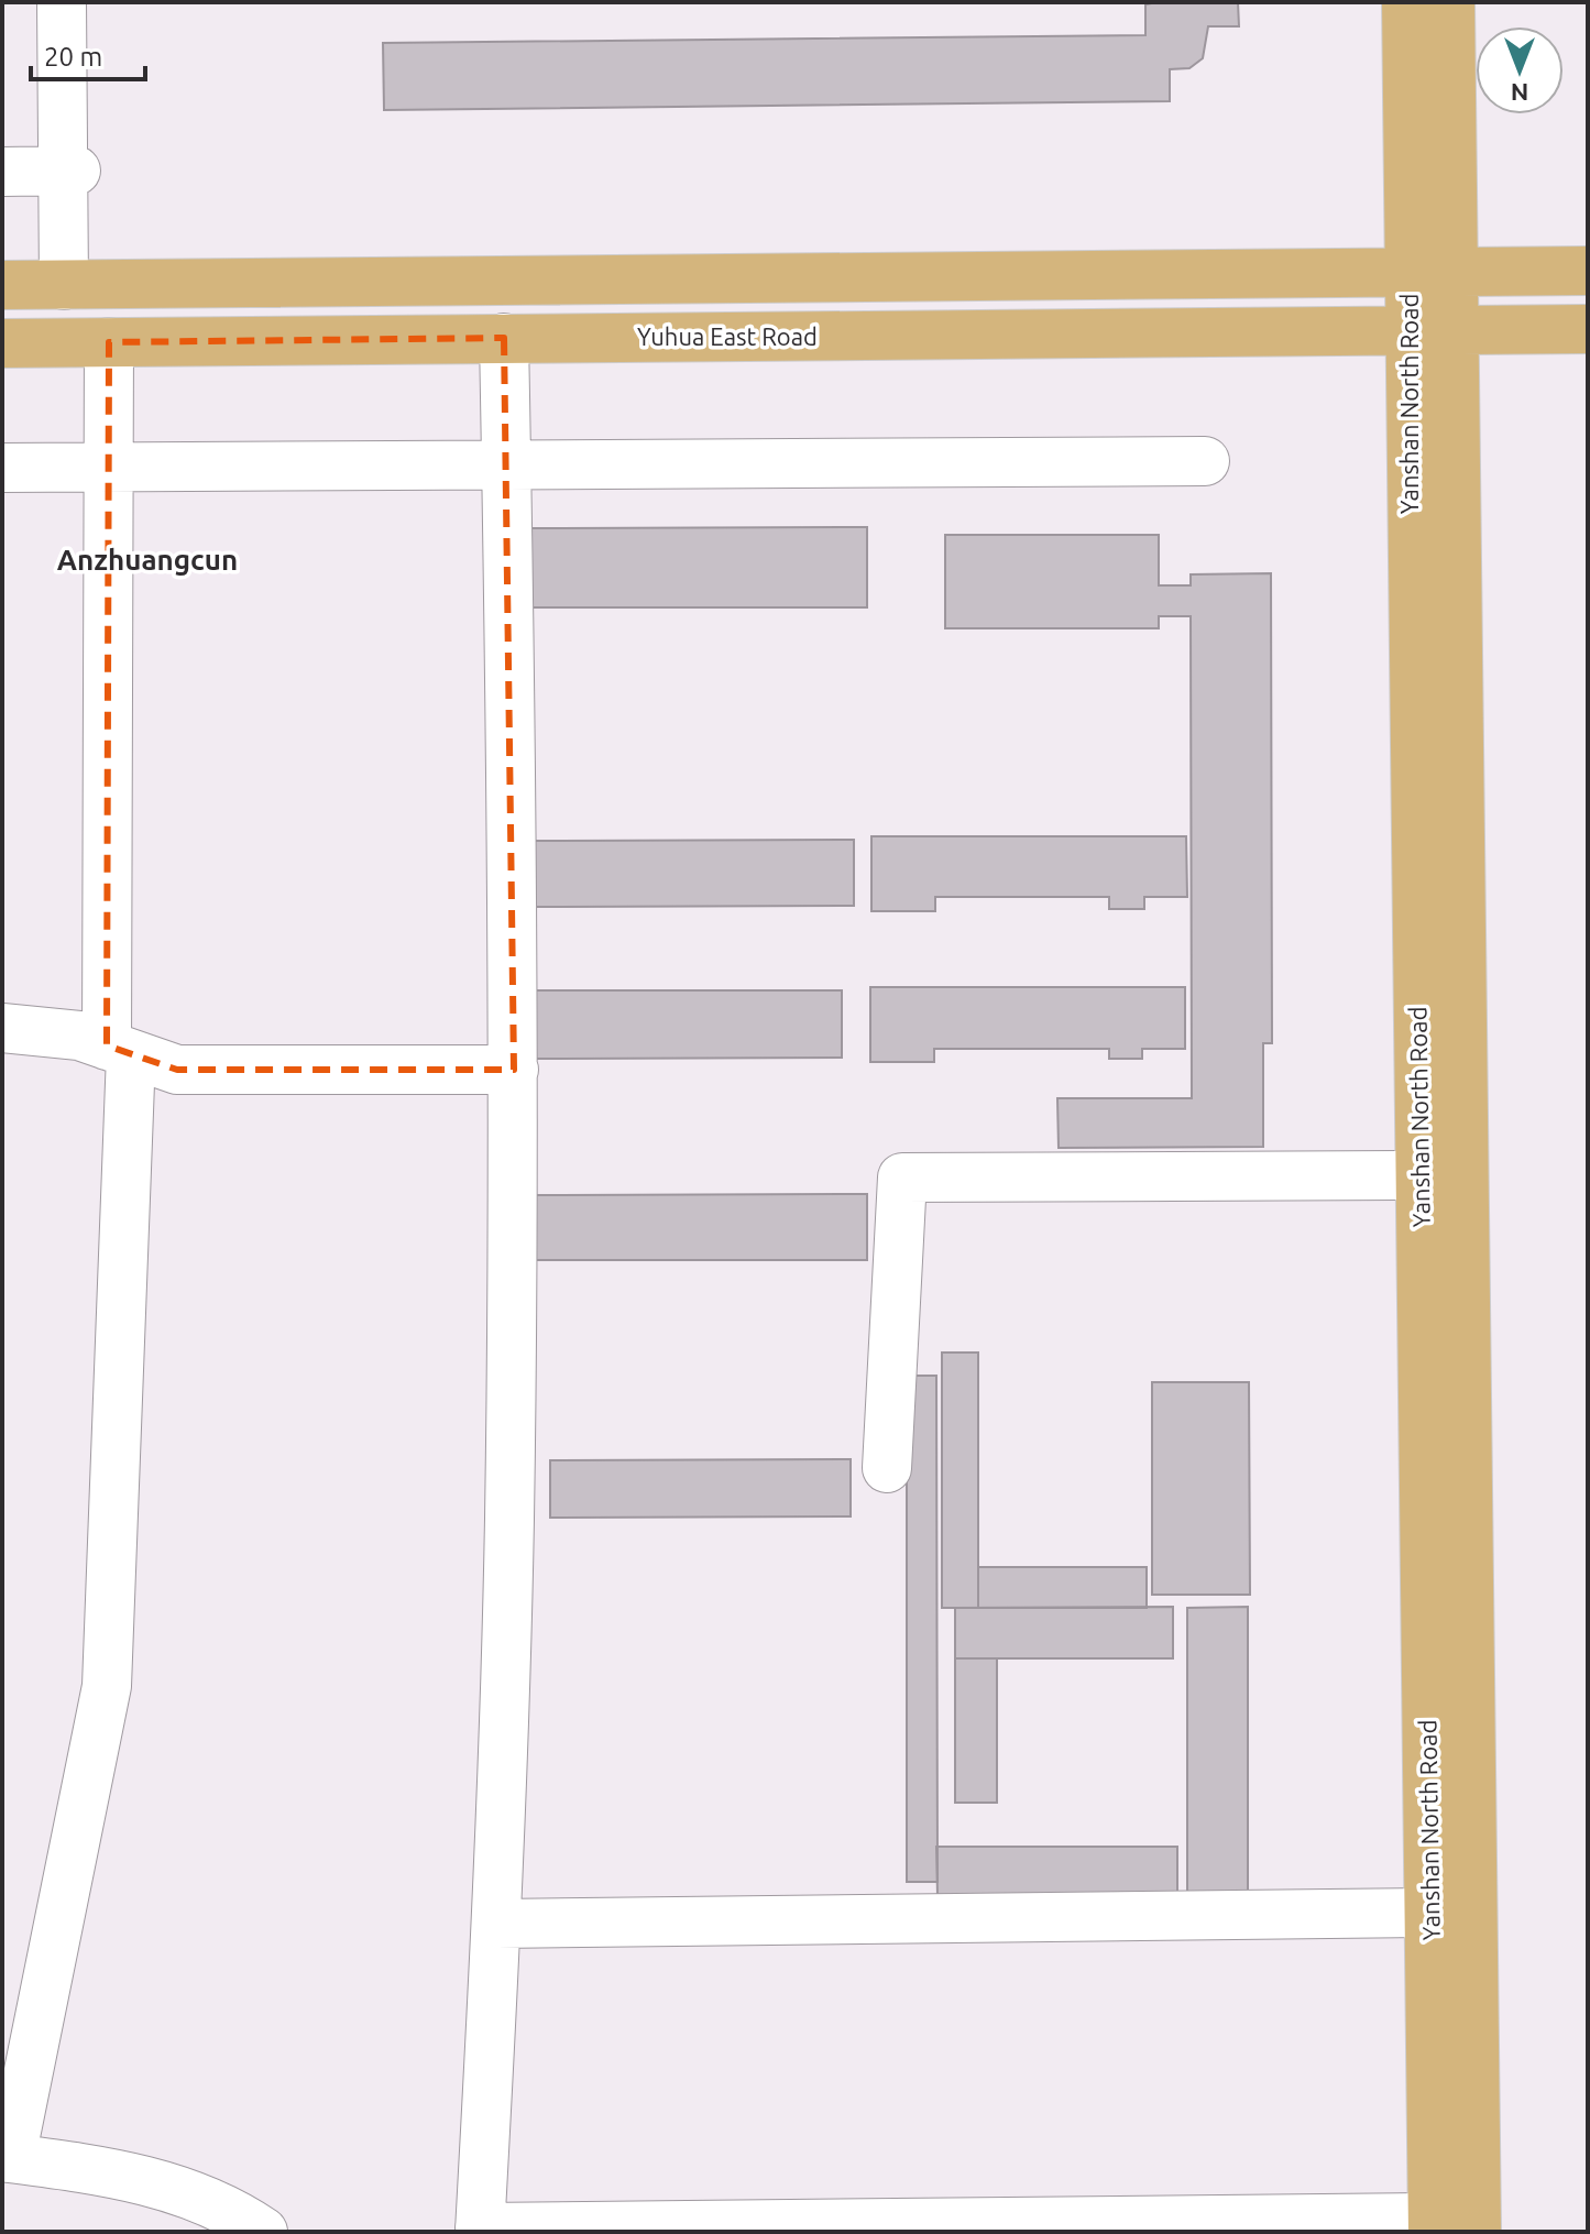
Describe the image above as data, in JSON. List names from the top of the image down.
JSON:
{
  "streets": {
    "main road": ["Yuhua East Road", "Yanshan North Road"]
  },
  "crossings": [
    ["Yuhua East Road", "Yanshan North Road"]
  ],
  "districts": ["Anzhuangcun"],
  "scale_bar": "20 m",
  "north": "bottom"
}
